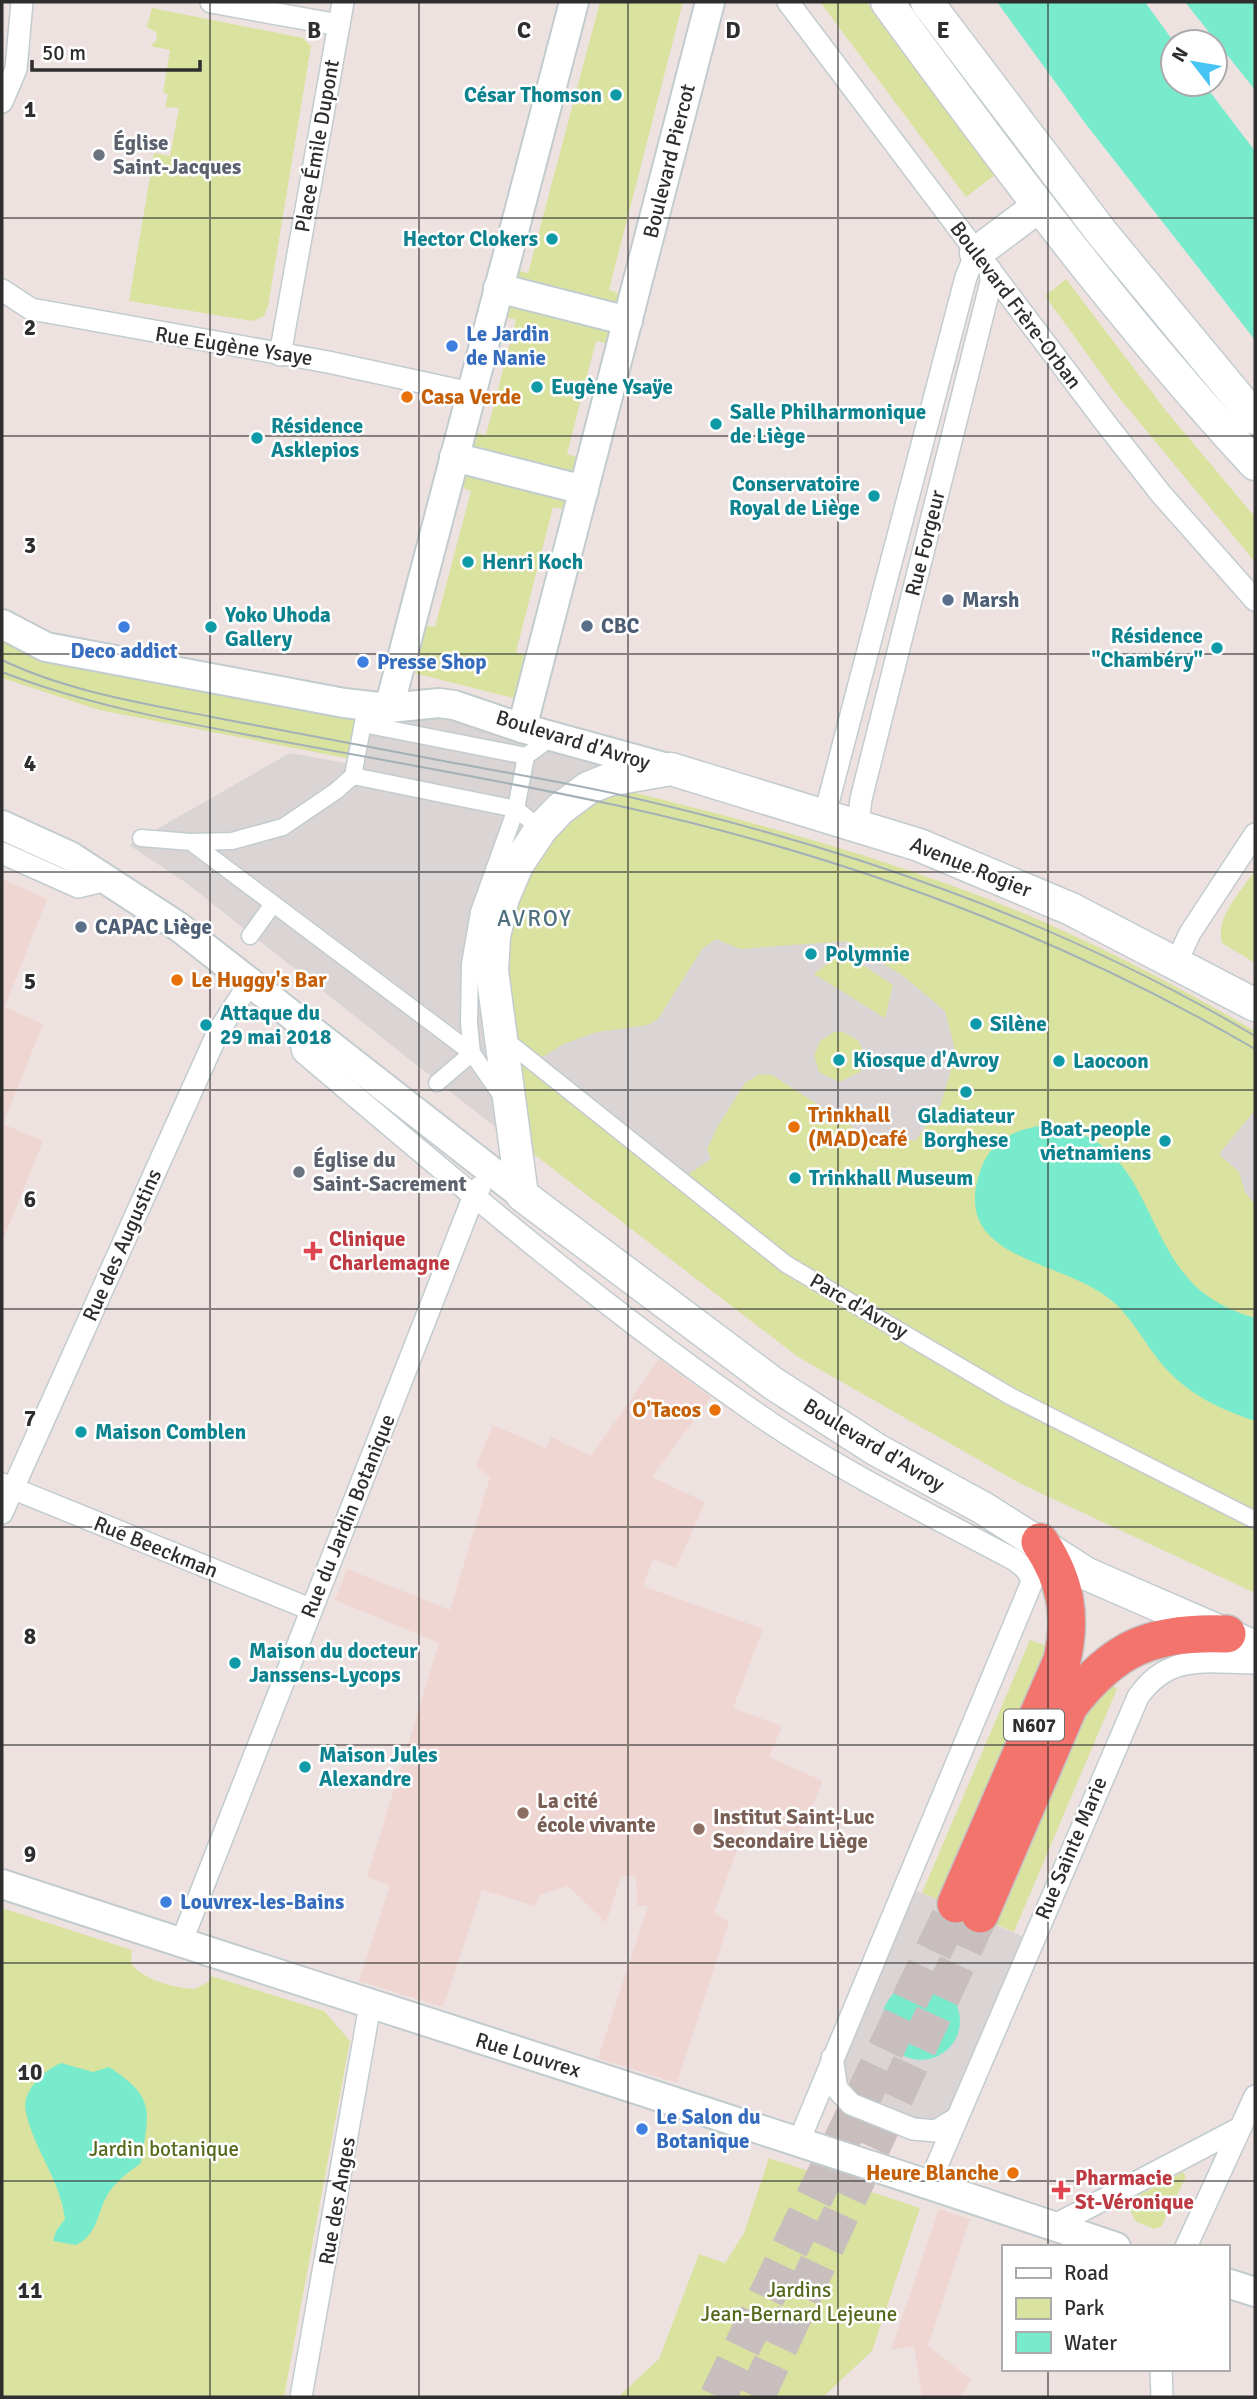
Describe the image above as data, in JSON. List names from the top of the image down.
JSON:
{
  "streets": {
    "highway": ["N607"],
    "main road": ["Boulevard d'Avroy", "Avenue Rogier"],
    "street": [
      "Place Émile Dupont",
      "Boulevard Piercot",
      "Boulevard Frère-Orban",
      "Rue Eugène Ysaye",
      "Rue Forgeur",
      "Rue des Augustins",
      "Parc d'Avroy",
      "Rue du Jardin Botanique",
      "Rue Beeckman",
      "Rue Sainte Marie",
      "Rue Louvrex",
      "Rue des Anges"
    ]
  },
  "crossings": [
    ["Place Émile Dupont", "Rue Eugène Ysaye"],
    ["Boulevard Piercot", "Boulevard d'Avroy"],
    ["Boulevard Frère-Orban", "Rue Forgeur"],
    ["Rue Forgeur", "Avenue Rogier"],
    ["Boulevard d'Avroy", "Avenue Rogier"],
    ["Boulevard d'Avroy", "Rue des Augustins"],
    ["Boulevard d'Avroy", "Parc d'Avroy"],
    ["Boulevard d'Avroy", "Rue du Jardin Botanique"],
    ["Boulevard d'Avroy", "N607"],
    ["Rue des Augustins", "Rue Beeckman"],
    ["Rue du Jardin Botanique", "Rue Beeckman"],
    ["Rue du Jardin Botanique", "Rue Louvrex"],
    ["Rue Sainte Marie", "Rue Louvrex"],
    ["Rue Louvrex", "Rue des Anges"]
  ],
  "districts": ["AVROY"],
  "parks": ["Jardin botanique", "Jardins Jean-Bernard Lejeune"],
  "places": {
    "other": [
      "César Thomson",
      "Église Saint-Jacques",
      "Hector Clokers",
      "Le Jardin de Nanie",
      "Eugène Ysaÿe",
      "Casa Verde",
      "Salle Philharmonique de Liège",
      "Résidence Asklepios",
      "Conservatoire Royal de Liège",
      "Henri Koch",
      "Marsh",
      "CBC",
      "Deco addict",
      "Yoko Uhoda Gallery",
      "Résidence \"Chambéry\"",
      "Presse Shop",
      "CAPAC Liège",
      "Polymnie",
      "Le Huggy's Bar",
      "Silène",
      "Attaque du 29 mai 2018",
      "Kiosque d'Avroy",
      "Laocoon",
      "Gladiateur Borghese",
      "Trinkhall (MAD)café",
      "Boat-people vietnamiens",
      "Église du Saint-Sacrement",
      "Trinkhall Museum",
      "O'Tacos",
      "Maison Comblen",
      "Maison du docteur Janssens-Lycops",
      "Maison Jules Alexandre",
      "La cité école vivante",
      "Institut Saint-Luc Secondaire Liège",
      "Louvrex-les-Bains",
      "Le Salon du Botanique",
      "Heure Blanche"
    ],
    "health": ["Clinique Charlemagne", "Pharmacie St-Véronique"]
  },
  "legend": ["Road", "Park", "Water"],
  "scale_bar": "50 m",
  "north": "top left",
  "grid": {
    "columns": [
      "B",
      "C",
      "D",
      "E"
    ],
    "rows": [
      "1",
      "2",
      "3",
      "4",
      "5",
      "6",
      "7",
      "8",
      "9",
      "10",
      "11"
    ]
  }
}
